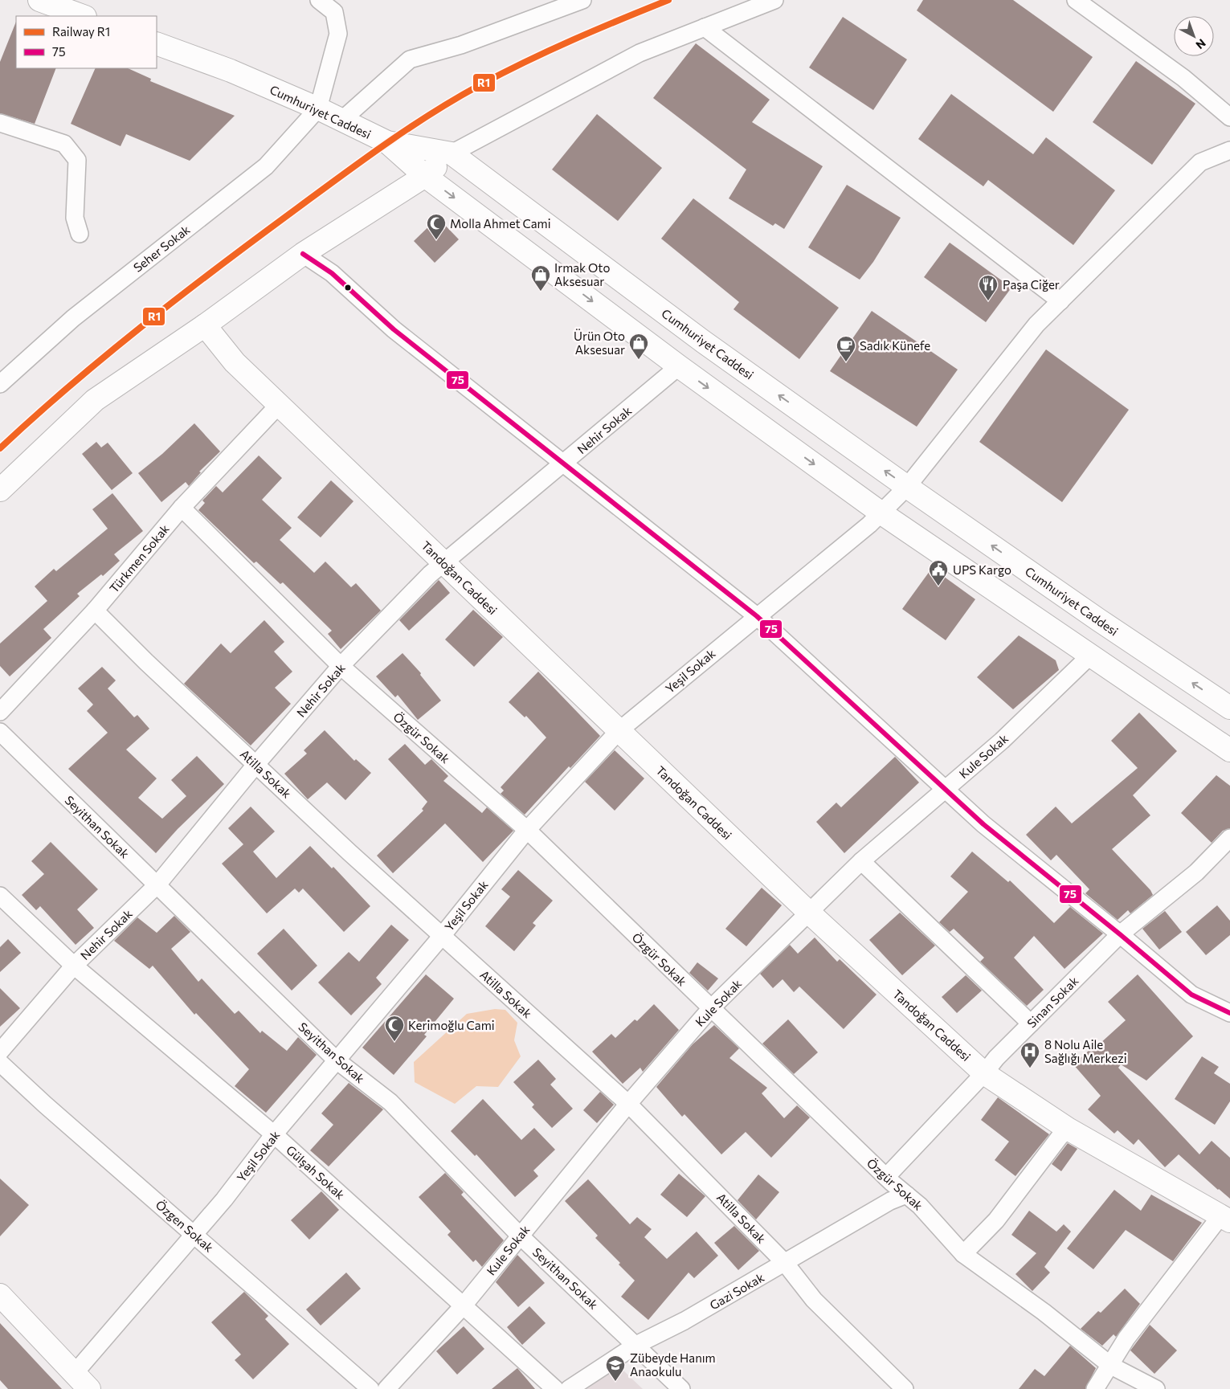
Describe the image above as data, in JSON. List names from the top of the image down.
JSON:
{
  "streets": {
    "main road": ["Cumhuriyet Caddesi", "Tandoğan Caddesi"],
    "street": [
      "Seher Sokak",
      "Nehir Sokak",
      "Türkmen Sokak",
      "Yeşil Sokak",
      "Özgür Sokak",
      "Kule Sokak",
      "Atilla Sokak",
      "Seyithan Sokak",
      "Sinan Sokak",
      "Gülşah Sokak",
      "Özgen Sokak",
      "Gazi Sokak"
    ]
  },
  "crossings": [
    ["Cumhuriyet Caddesi", "Seher Sokak"],
    ["Cumhuriyet Caddesi", "Yeşil Sokak"],
    ["Nehir Sokak", "Tandoğan Caddesi"],
    ["Nehir Sokak", "Özgür Sokak"],
    ["Nehir Sokak", "Atilla Sokak"],
    ["Nehir Sokak", "Seyithan Sokak"],
    ["Nehir Sokak", "Gülşah Sokak"],
    ["Türkmen Sokak", "Tandoğan Caddesi"],
    ["Türkmen Sokak", "Özgür Sokak"],
    ["Türkmen Sokak", "Atilla Sokak"],
    ["Tandoğan Caddesi", "Yeşil Sokak"],
    ["Tandoğan Caddesi", "Kule Sokak"],
    ["Tandoğan Caddesi", "Sinan Sokak"],
    ["Yeşil Sokak", "Özgür Sokak"],
    ["Yeşil Sokak", "Atilla Sokak"],
    ["Yeşil Sokak", "Seyithan Sokak"],
    ["Yeşil Sokak", "Gülşah Sokak"],
    ["Yeşil Sokak", "Özgen Sokak"],
    ["Özgür Sokak", "Kule Sokak"],
    ["Özgür Sokak", "Sinan Sokak"],
    ["Özgür Sokak", "Gazi Sokak"],
    ["Kule Sokak", "Atilla Sokak"],
    ["Kule Sokak", "Seyithan Sokak"],
    ["Kule Sokak", "Gülşah Sokak"],
    ["Atilla Sokak", "Gazi Sokak"],
    ["Seyithan Sokak", "Gazi Sokak"]
  ],
  "places": {
    "mosque": ["Molla Ahmet Cami", "Kerimoğlu Cami"],
    "shop": ["Irmak Oto Aksesuar", "Ürün Oto Aksesuar"],
    "restaurant": ["Paşa Ciğer"],
    "cafe": ["Sadık Künefe"],
    "public building": ["UPS Kargo"],
    "hospital": ["8 Nolu Aile Sağlığı Merkezi"],
    "school or university": ["Zübeyde Hanım Anaokulu"]
  },
  "lines": ["rail line R1", "transit line 75"],
  "legend": ["Railway R1", "75"],
  "north": "bottom right"
}
